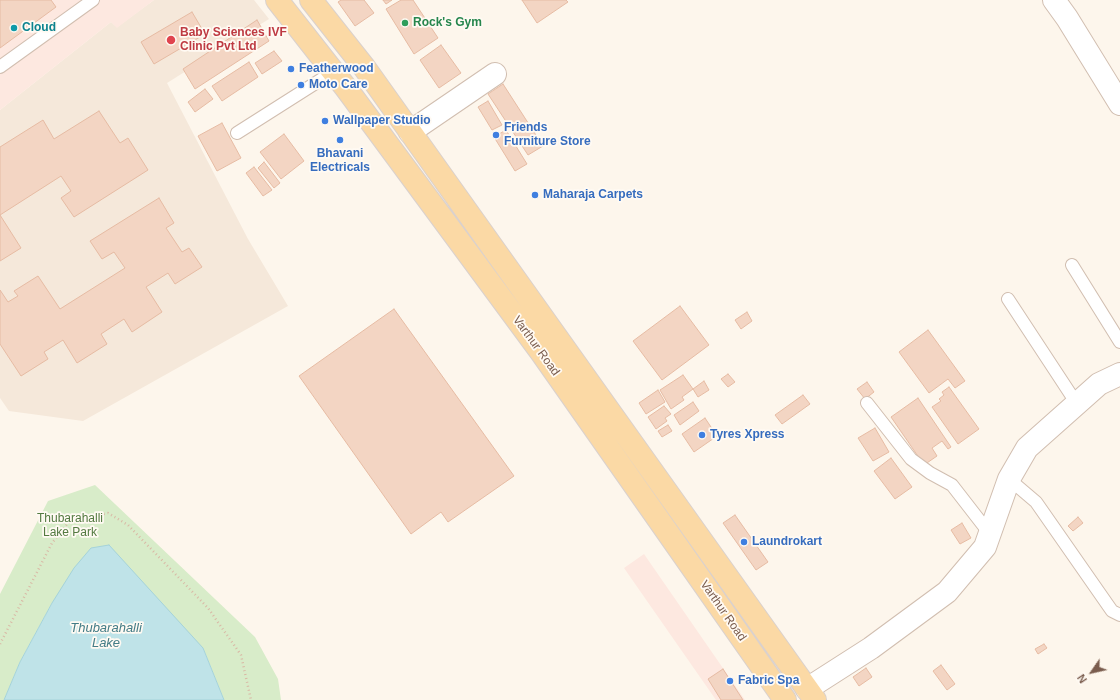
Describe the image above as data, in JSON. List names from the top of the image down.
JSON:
{
  "streets": {
    "main road": ["Varthur Road"]
  },
  "water": ["Thubarahalli Lake"],
  "parks": ["Thubarahalli Lake Park"],
  "places": [
    "Rock's Gym",
    "Cloud",
    "Baby Sciences IVF Clinic Pvt Ltd",
    "Featherwood",
    "Moto Care",
    "Wallpaper Studio",
    "Friends Furniture Store",
    "Bhavani Electricals",
    "Maharaja Carpets",
    "Tyres Xpress",
    "Laundrokart",
    "Fabric Spa"
  ],
  "north": "bottom left"
}
